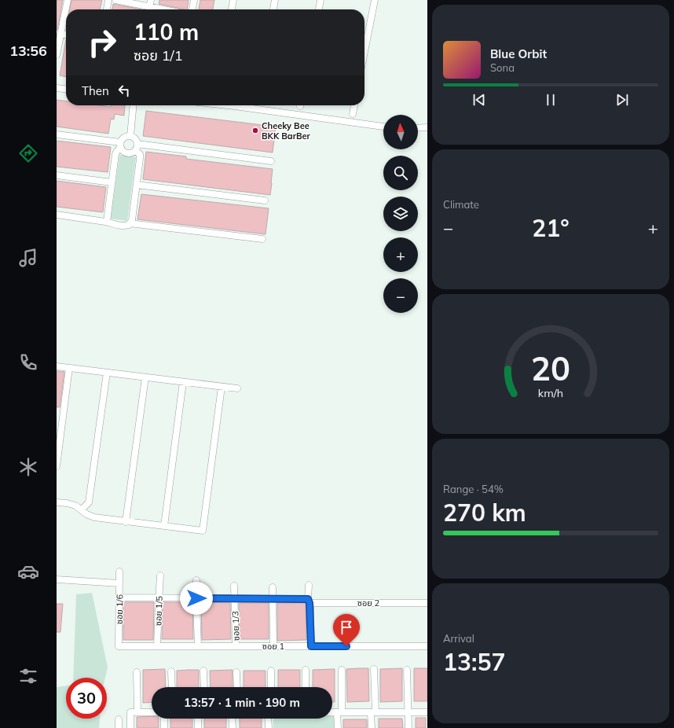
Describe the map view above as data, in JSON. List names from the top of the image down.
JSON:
{
  "streets": {
    "street": [
      "ซอย 2",
      "ซอย 1/6",
      "ซอย 1/5",
      "ซอย 1/3",
      "ซอย 1"
    ]
  },
  "crossings": [
    ["ซอย 2", "ซอย 1/6"],
    ["ซอย 2", "ซอย 1/5"],
    ["ซอย 2", "ซอย 1/3"],
    ["ซอย 1/6", "ซอย 1"],
    ["ซอย 1/5", "ซอย 1"],
    ["ซอย 1/3", "ซอย 1"]
  ],
  "places": ["Cheeky Bee BKK BarBer"],
  "north": "top",
  "page": {
    "tabs": "13:56",
    "turn": ["110 m", "ซอย 1/1"],
    "song": ["Blue Orbit", "Sona"],
    "then": "Then",
    "map_buttons": ["+", "−"],
    "tile": [
      "Climate",
      ["Range · 54%", "270 km"],
      ["Arrival", "13:57"]
    ],
    "heat": ["−", "21°", "+"],
    "limit": "30",
    "trip": "13:57 · 1 min · 190 m",
    "gauge": ["20", "km/h"]
  }
}
